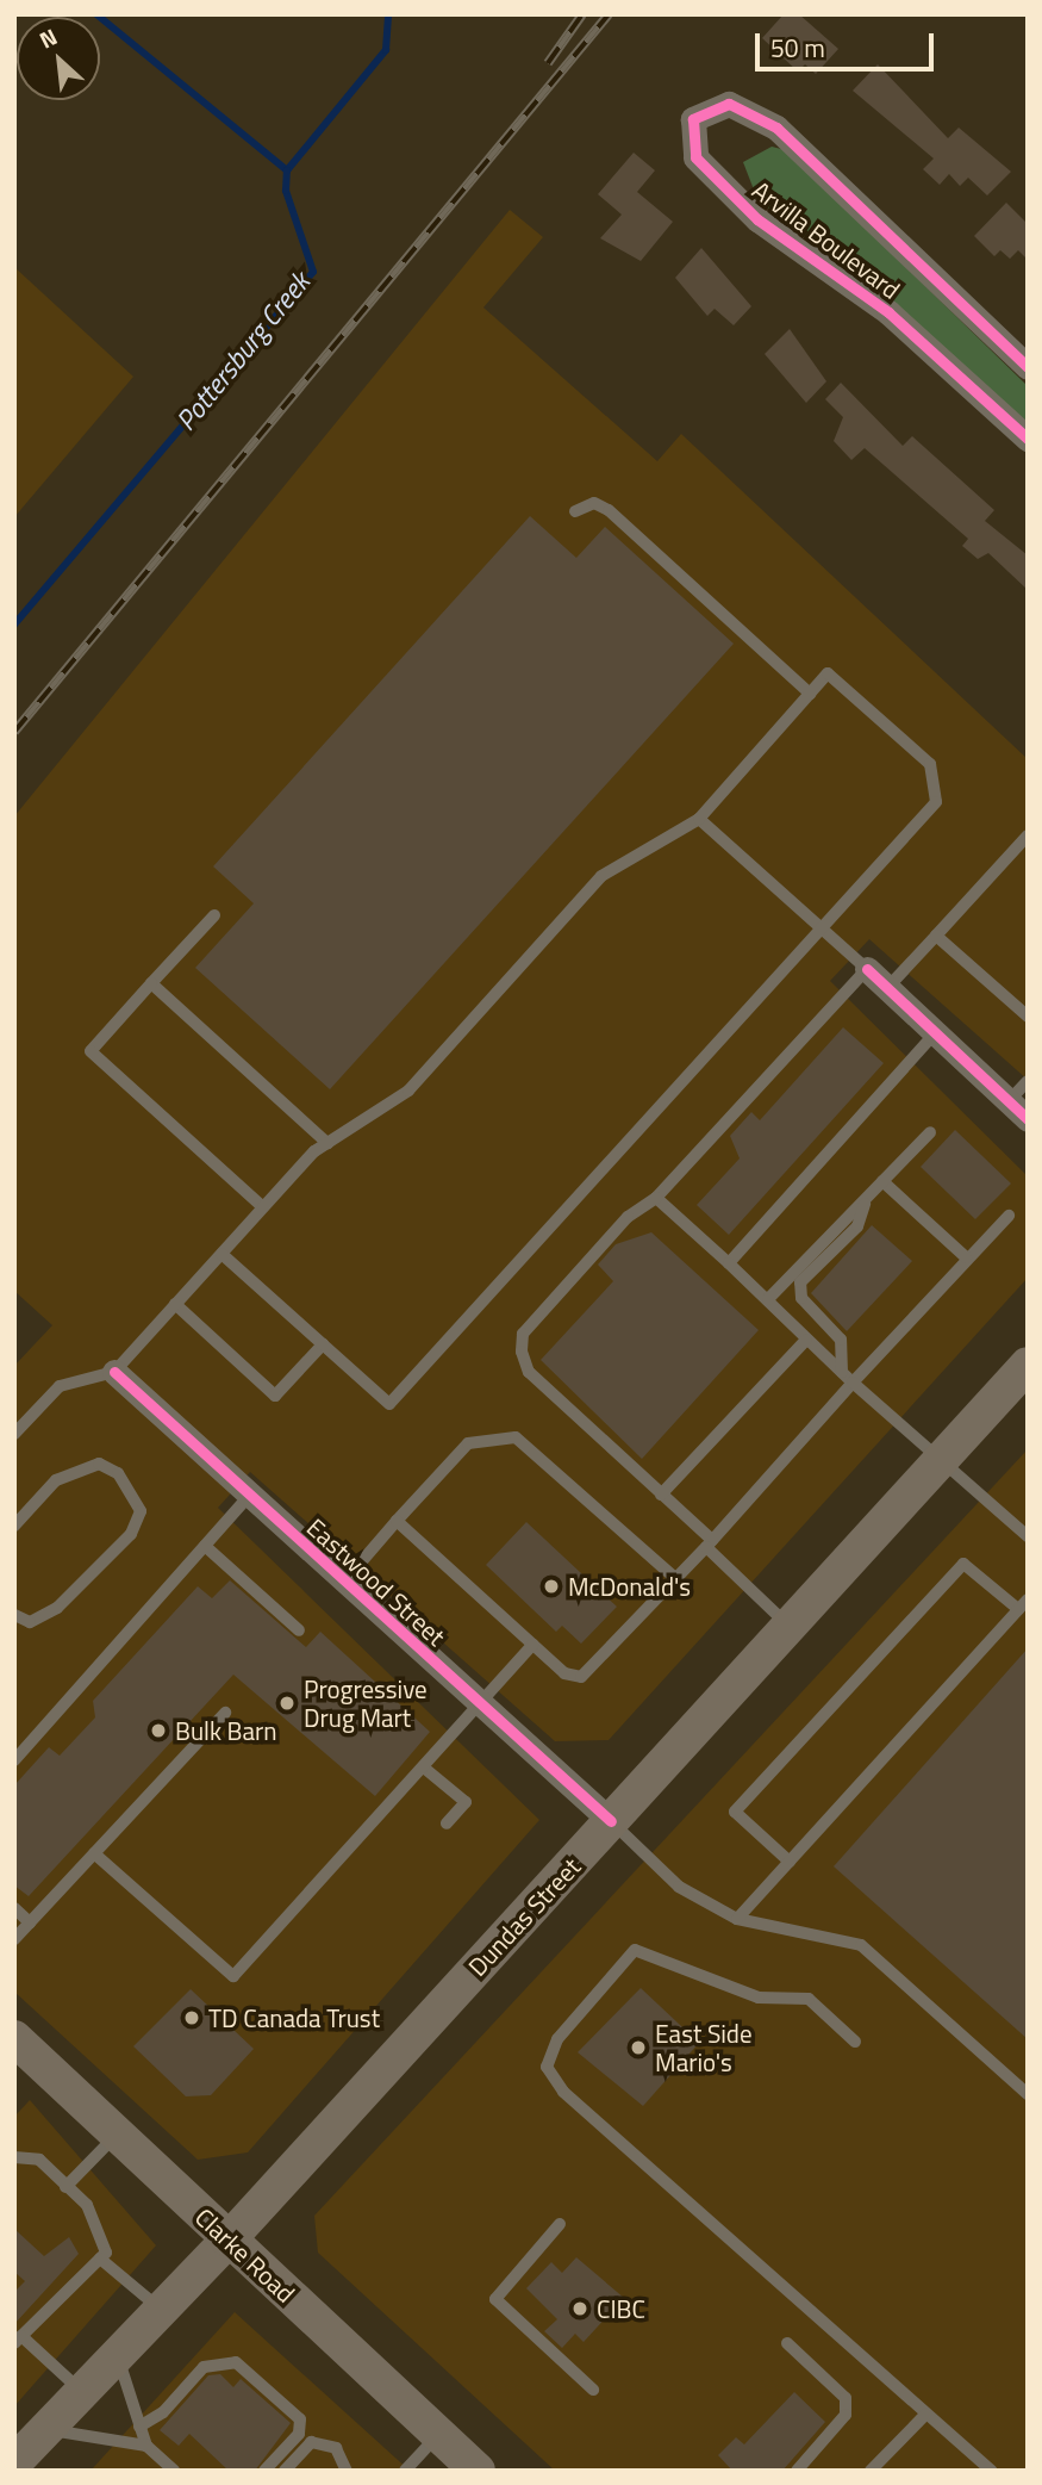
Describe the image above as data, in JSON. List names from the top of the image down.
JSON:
{
  "streets": {
    "main road": ["Dundas Street", "Clarke Road"],
    "street": ["Arvilla Boulevard", "Eastwood Street"]
  },
  "crossings": [
    ["Eastwood Street", "Dundas Street"],
    ["Dundas Street", "Clarke Road"]
  ],
  "water": ["Pottersburg Creek"],
  "places": [
    "McDonald's",
    "Progressive Drug Mart",
    "Bulk Barn",
    "TD Canada Trust",
    "East Side Mario's",
    "CIBC"
  ],
  "scale_bar": "50 m",
  "north": "top left"
}
